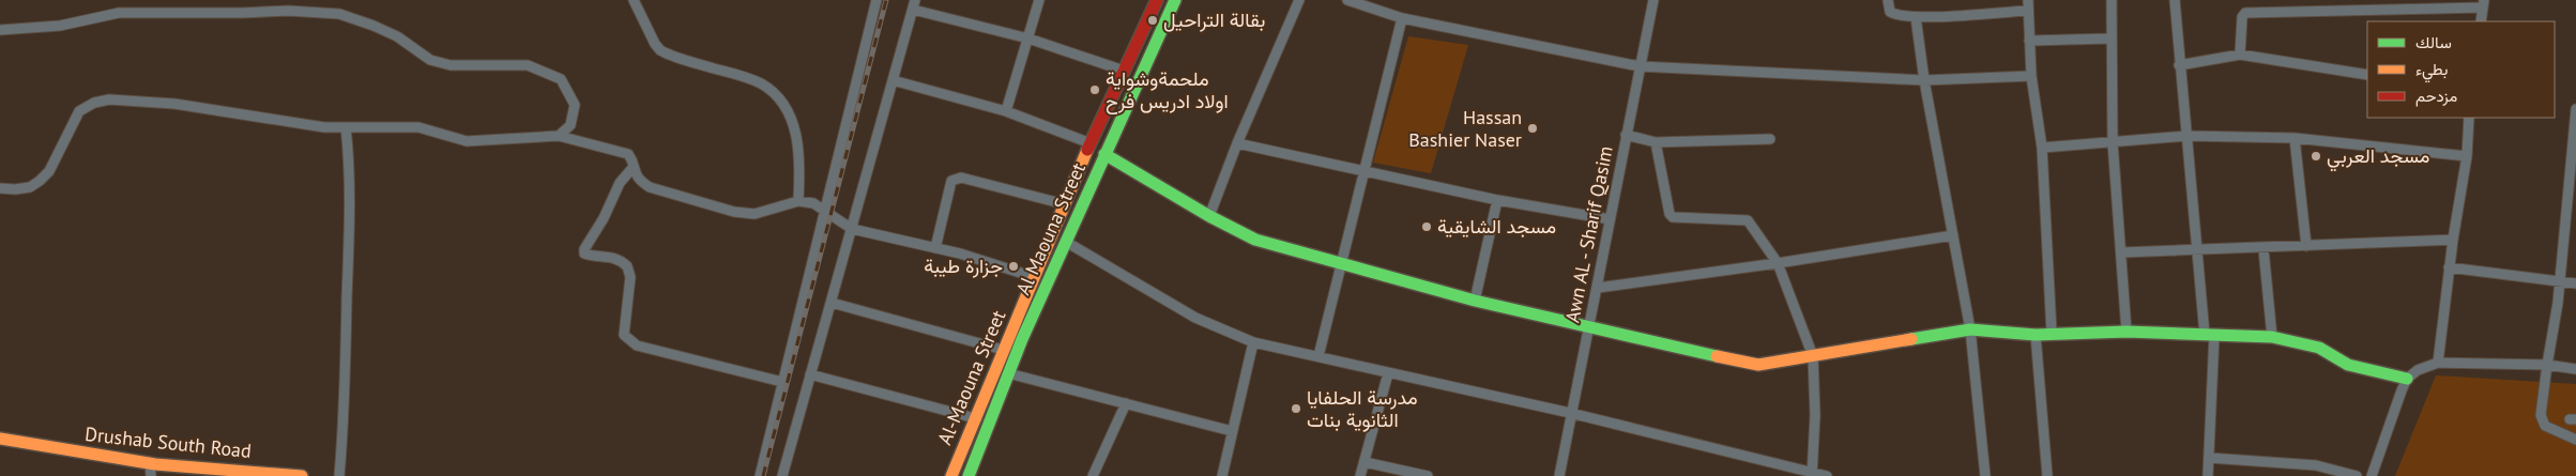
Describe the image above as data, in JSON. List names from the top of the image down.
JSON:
{
  "streets": {
    "main road": ["Al Maouna Street", "Al-Maouna Street", "Drushab South Road"],
    "street": ["Awn AL - Sharif Qasim"]
  },
  "places": [
    "بقالة التراحيل",
    "ملحمةوشواية اولاد ادريس فرح",
    "Hassan Bashier Naser",
    "مسجد العربي",
    "مسجد الشايقية",
    "جزارة طيبة",
    "مدرسة الحلفايا الثانوية بنات"
  ],
  "legend": ["سالك", "بطيء", "مزدحم"]
}
